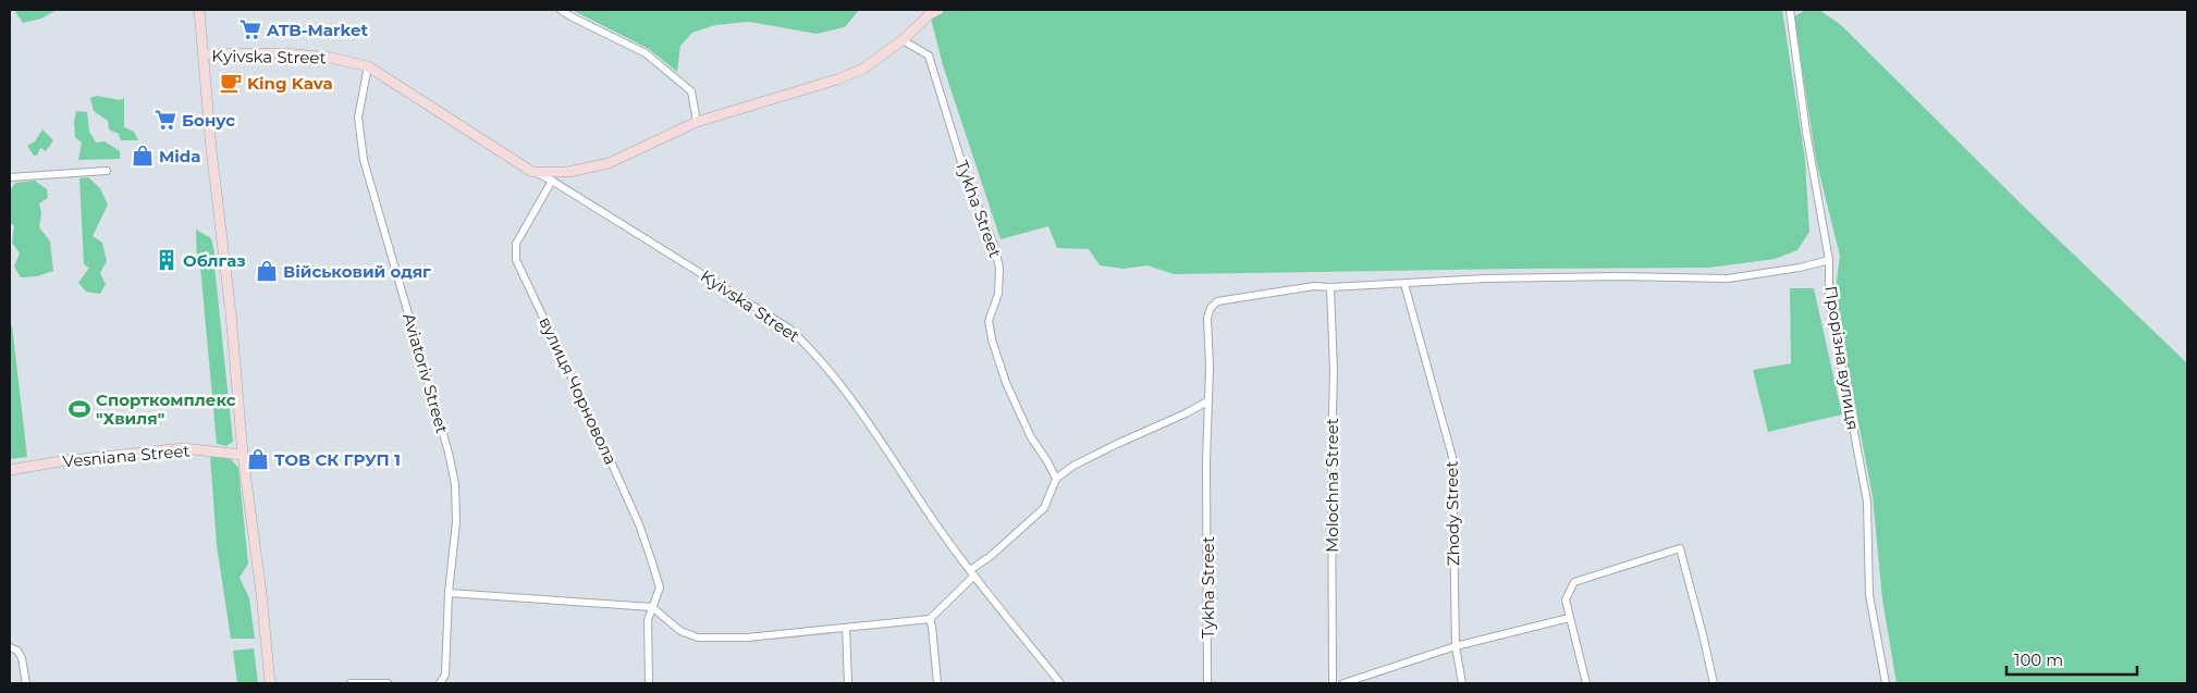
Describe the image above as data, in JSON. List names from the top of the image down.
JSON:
{
  "streets": {
    "street": [
      "Kyivska Street",
      "Tykha Street",
      "Прорізна вулиця",
      "Aviatoriv Street",
      "вулиця Чорновола",
      "Vesniana Street",
      "Molochna Street",
      "Zhody Street"
    ]
  },
  "crossings": [
    ["Kyivska Street", "Aviatoriv Street"],
    ["Kyivska Street", "вулиця Чорновола"],
    ["Tykha Street", "Molochna Street"]
  ],
  "places": {
    "supermarket": ["ATB-Market", "Бонус"],
    "cafe": ["King Kava"],
    "shop": ["Mida", "Військовий одяг", "ТОВ СК ГРУП 1"],
    "building": ["Облгаз"],
    "sports": ["Спорткомплекс \"Хвиля\""]
  },
  "scale_bar": "100 m"
}
